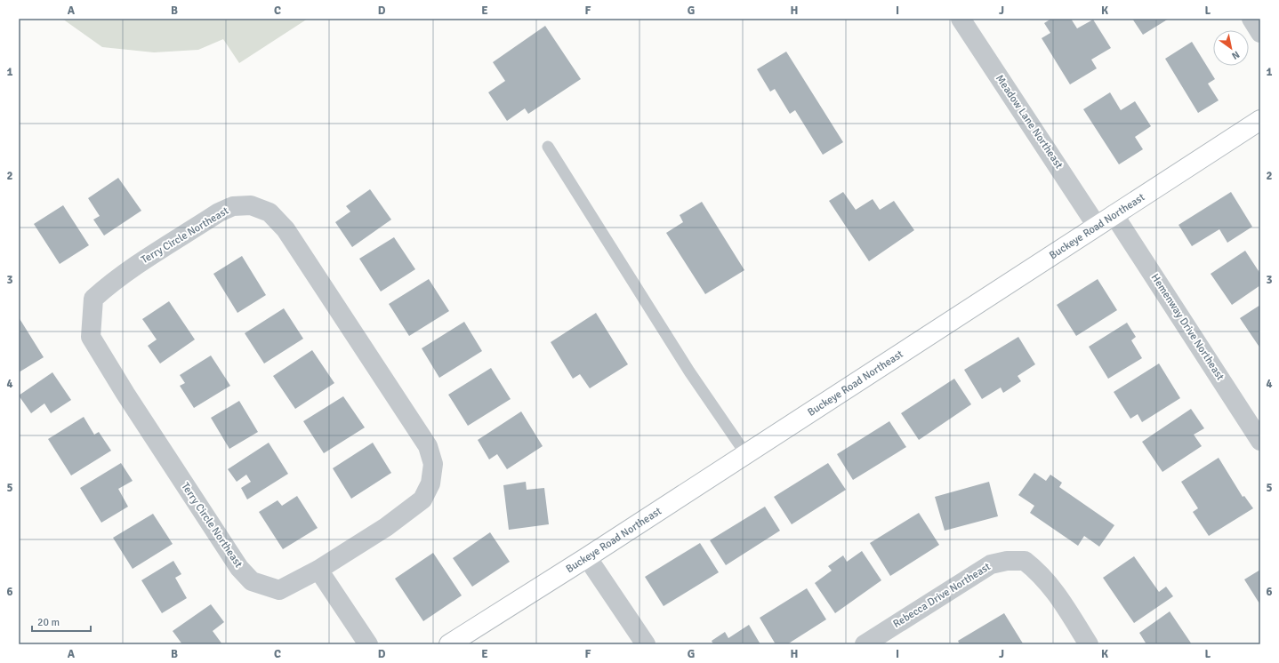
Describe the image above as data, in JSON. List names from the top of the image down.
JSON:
{
  "streets": {
    "street": [
      "Meadow Lane Northeast",
      "Buckeye Road Northeast",
      "Terry Circle Northeast",
      "Hemenway Drive Northeast",
      "Rebecca Drive Northeast"
    ]
  },
  "crossings": [
    ["Meadow Lane Northeast", "Buckeye Road Northeast"],
    ["Buckeye Road Northeast", "Hemenway Drive Northeast"]
  ],
  "scale_bar": "20 m",
  "north": "bottom right",
  "grid": {
    "columns": [
      "A",
      "B",
      "C",
      "D",
      "E",
      "F",
      "G",
      "H",
      "I",
      "J",
      "K",
      "L"
    ],
    "rows": [
      "1",
      "2",
      "3",
      "4",
      "5",
      "6"
    ]
  }
}
